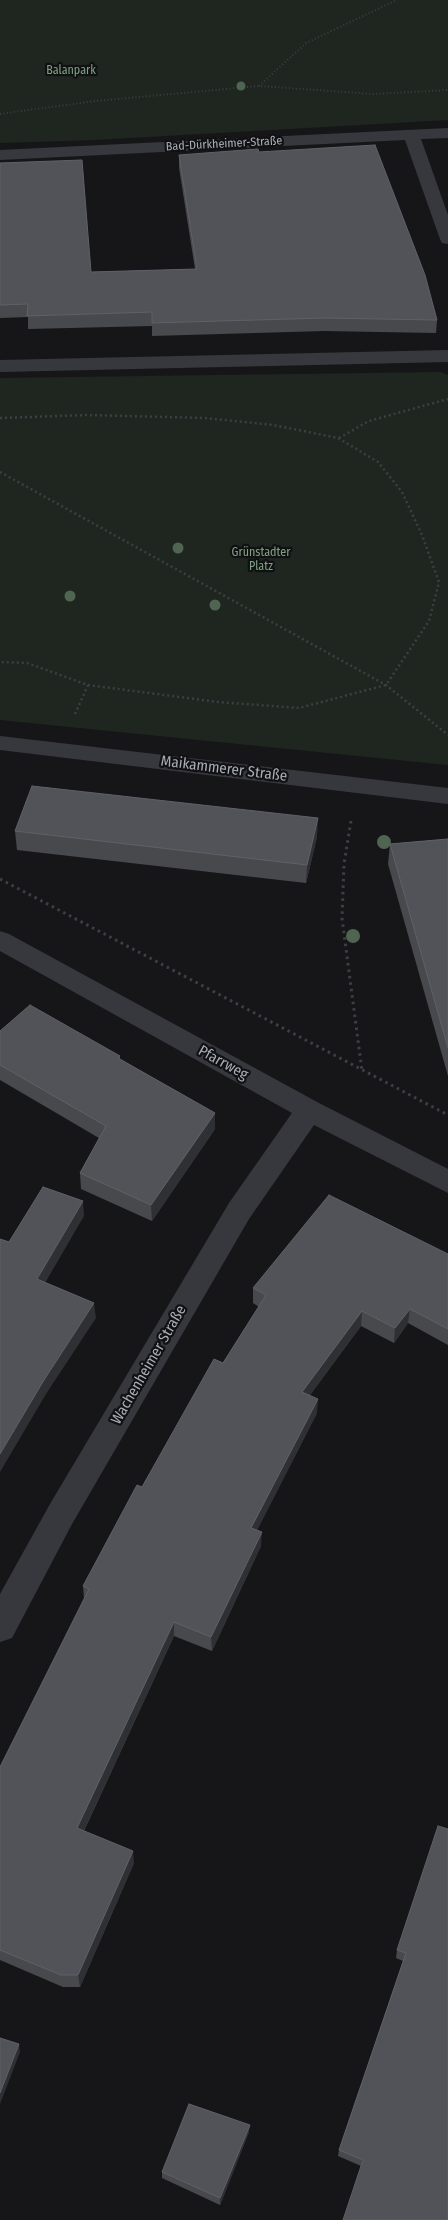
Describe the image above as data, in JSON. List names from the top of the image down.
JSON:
{
  "streets": {
    "street": [
      "Bad-Dürkheimer-Straße",
      "Maikammerer Straße",
      "Pfarrweg",
      "Wachenheimer Straße"
    ]
  },
  "crossings": [
    ["Pfarrweg", "Wachenheimer Straße"]
  ],
  "parks": ["Balanpark", "Grünstadter Platz"]
}
